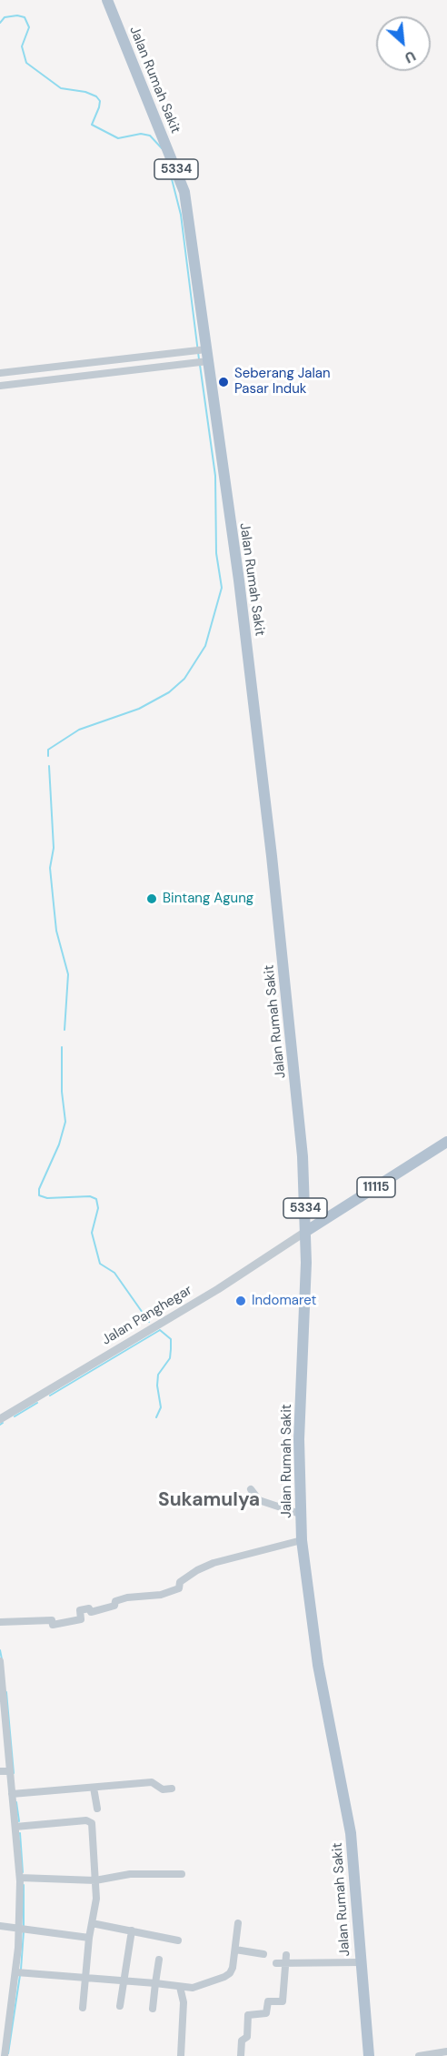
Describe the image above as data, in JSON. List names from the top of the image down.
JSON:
{
  "streets": {
    "main road": ["Jalan Rumah Sakit", "5334", "11115"],
    "street": ["Jalan Panghegar"]
  },
  "crossings": [
    ["Jalan Rumah Sakit", "11115"],
    ["Jalan Rumah Sakit", "Jalan Panghegar"],
    ["11115", "Jalan Panghegar"]
  ],
  "districts": ["Sukamulya"],
  "places": ["Seberang Jalan Pasar Induk", "Bintang Agung", "Indomaret"],
  "north": "bottom right"
}
